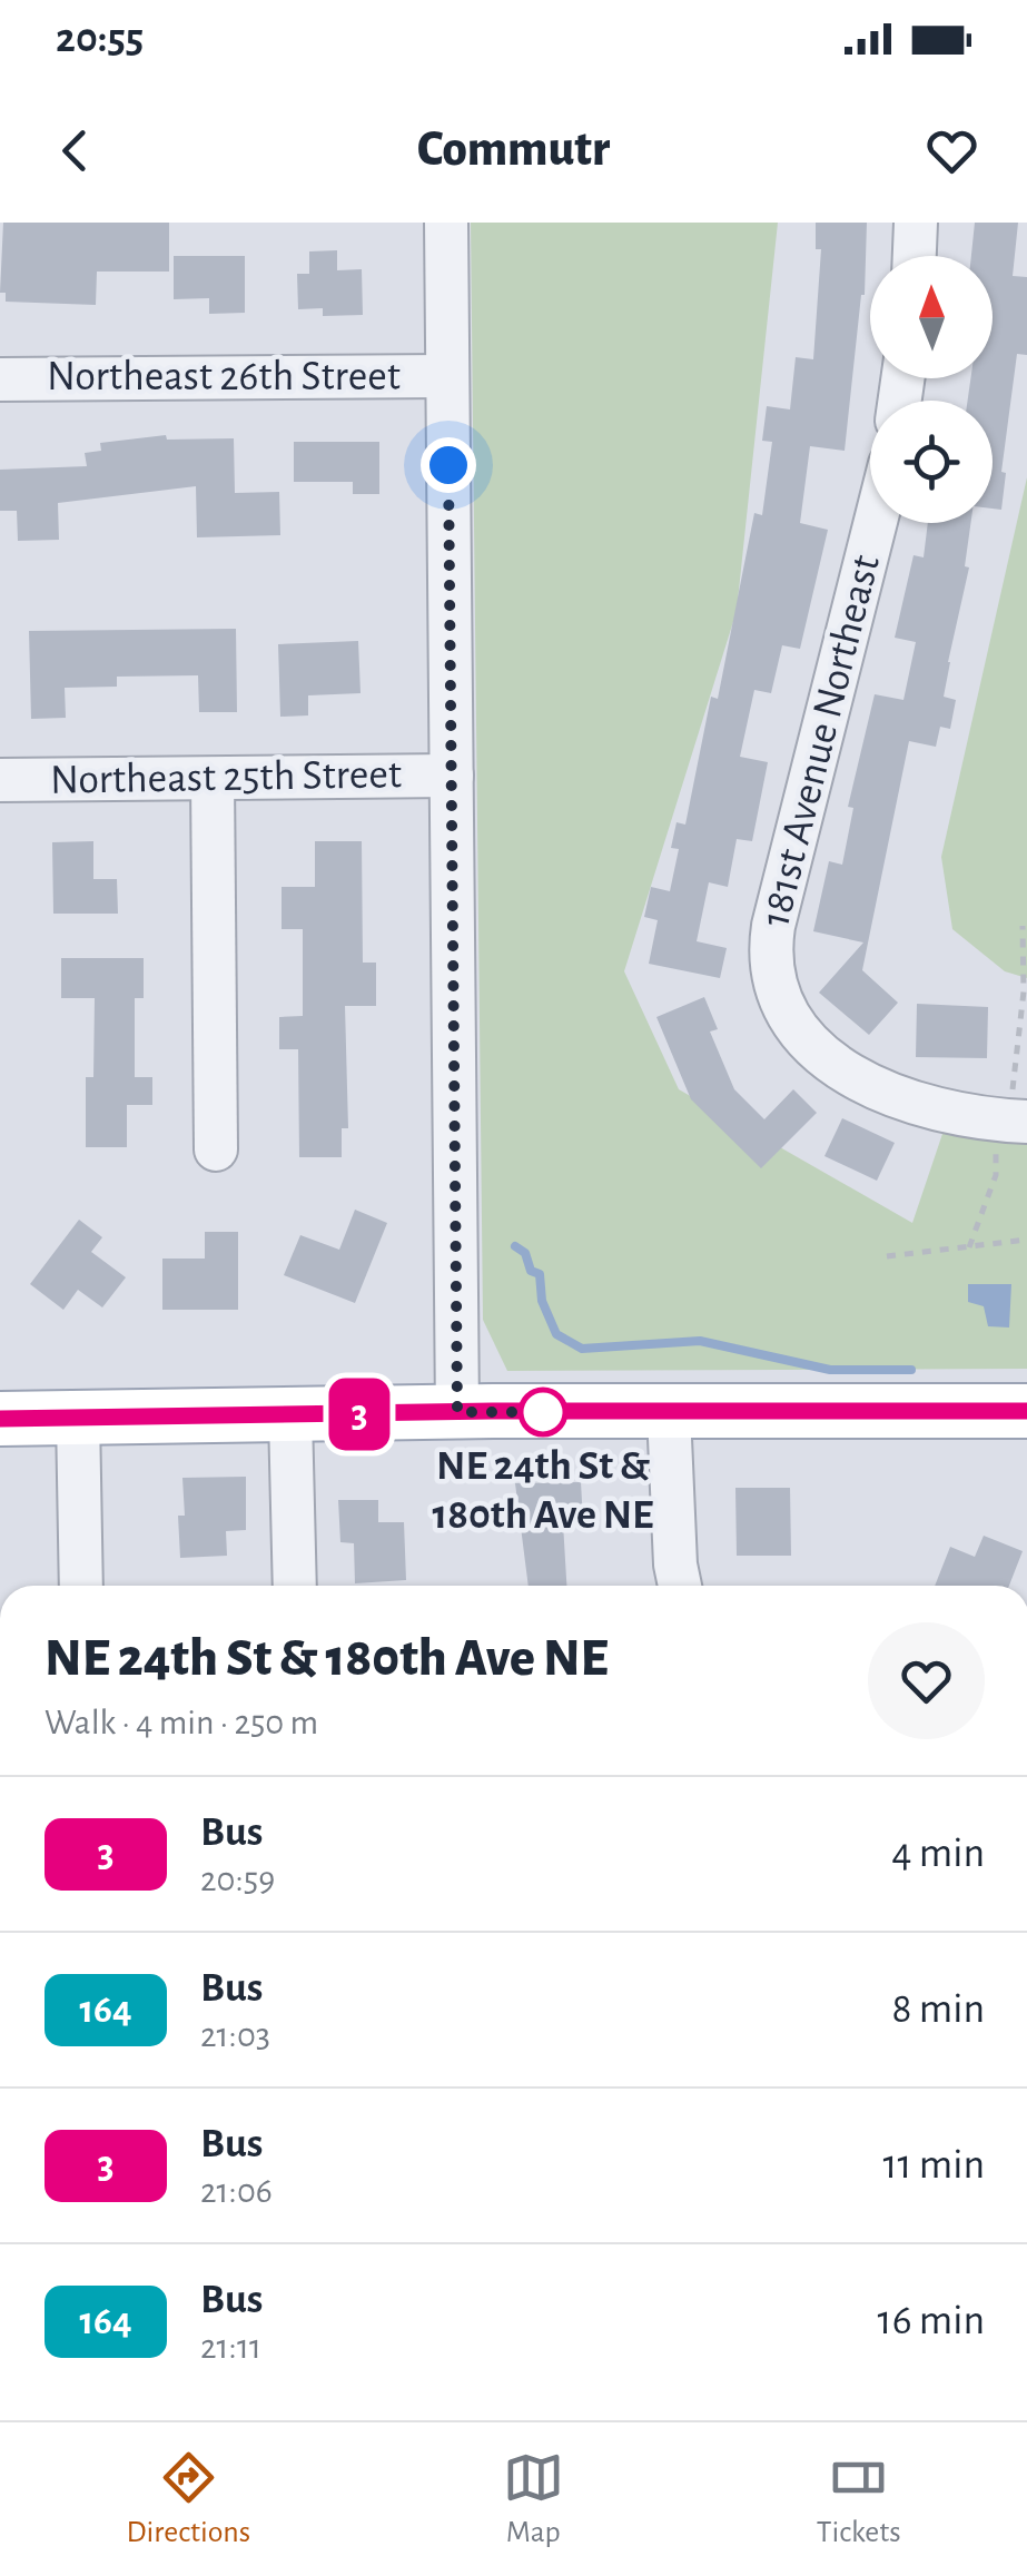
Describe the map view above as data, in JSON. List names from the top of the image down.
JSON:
{
  "streets": {
    "street": ["Northeast 26th Street", "181st Avenue Northeast", "Northeast 25th Street"]
  },
  "places": ["NE 24th St & 180th Ave NE"],
  "lines": ["bus line 3"],
  "north": "top",
  "page": {
    "status": "20:55",
    "header": "Commutr",
    "on_map": "3",
    "heading": ["NE 24th St & 180th Ave NE", "Walk · 4 min · 250 m"],
    "list": [
      {
        "mark": "3",
        "name": "Bus",
        "note": "20:59",
        "value": "4 min"
      },
      {
        "mark": "164",
        "name": "Bus",
        "note": "21:03",
        "value": "8 min"
      },
      {
        "mark": "3",
        "name": "Bus",
        "note": "21:06",
        "value": "11 min"
      },
      {
        "mark": "164",
        "name": "Bus",
        "note": "21:11",
        "value": "16 min"
      }
    ],
    "tabs": ["Directions", "Map", "Tickets"]
  }
}
